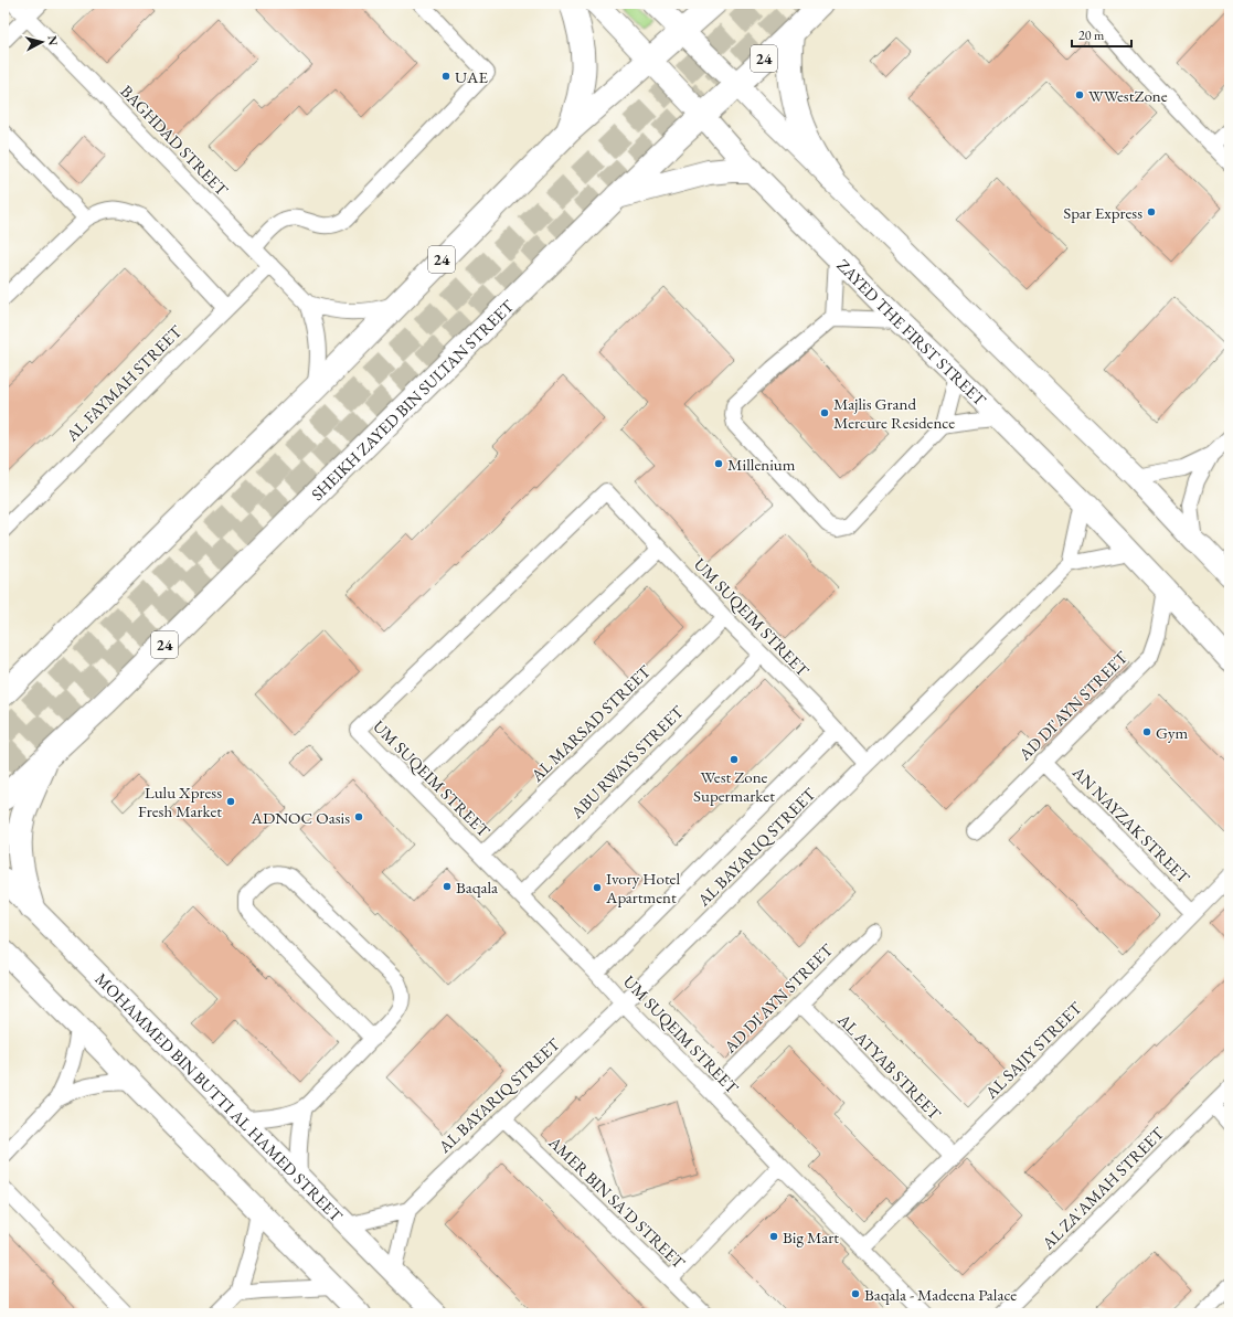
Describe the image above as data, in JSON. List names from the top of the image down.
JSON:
{
  "streets": {
    "main road": [
      "24",
      "ZAYED THE FIRST STREET",
      "SHEIKH ZAYED BIN SULTAN STREET",
      "MOHAMMED BIN BUTTI AL HAMED STREET"
    ],
    "street": [
      "BAGHDAD STREET",
      "AL FAYMAH STREET",
      "UM SUQEIM STREET",
      "AD DI'AYN STREET",
      "AL MARSAD STREET",
      "ABU RWAYS STREET",
      "AN NAYZAK STREET",
      "AL BAYARIQ STREET",
      "AL SAJIY STREET",
      "AL ATYAB STREET",
      "AL ZA'AMAH STREET",
      "AMER BIN SA'D STREET"
    ]
  },
  "crossings": [
    ["24", "BAGHDAD STREET"],
    ["24", "ZAYED THE FIRST STREET"],
    ["BAGHDAD STREET", "AL FAYMAH STREET"],
    ["ZAYED THE FIRST STREET", "SHEIKH ZAYED BIN SULTAN STREET"],
    ["ZAYED THE FIRST STREET", "AD DI'AYN STREET"],
    ["UM SUQEIM STREET", "AD DI'AYN STREET"],
    ["UM SUQEIM STREET", "AL MARSAD STREET"],
    ["UM SUQEIM STREET", "ABU RWAYS STREET"],
    ["UM SUQEIM STREET", "AL BAYARIQ STREET"],
    ["UM SUQEIM STREET", "AL SAJIY STREET"],
    ["AD DI'AYN STREET", "AN NAYZAK STREET"],
    ["AD DI'AYN STREET", "AL ATYAB STREET"],
    ["AN NAYZAK STREET", "AL SAJIY STREET"],
    ["AL BAYARIQ STREET", "AMER BIN SA'D STREET"],
    ["AL SAJIY STREET", "AL ATYAB STREET"]
  ],
  "places": [
    "UAE",
    "WWestZone",
    "Spar Express",
    "Majlis Grand Mercure Residence",
    "Millenium",
    "Gym",
    "West Zone Supermarket",
    "Lulu Xpress Fresh Market",
    "ADNOC Oasis",
    "Baqala",
    "Ivory Hotel Apartment",
    "Big Mart",
    "Baqala - Madeena Palace"
  ],
  "scale_bar": "20 m",
  "north": "right"
}
